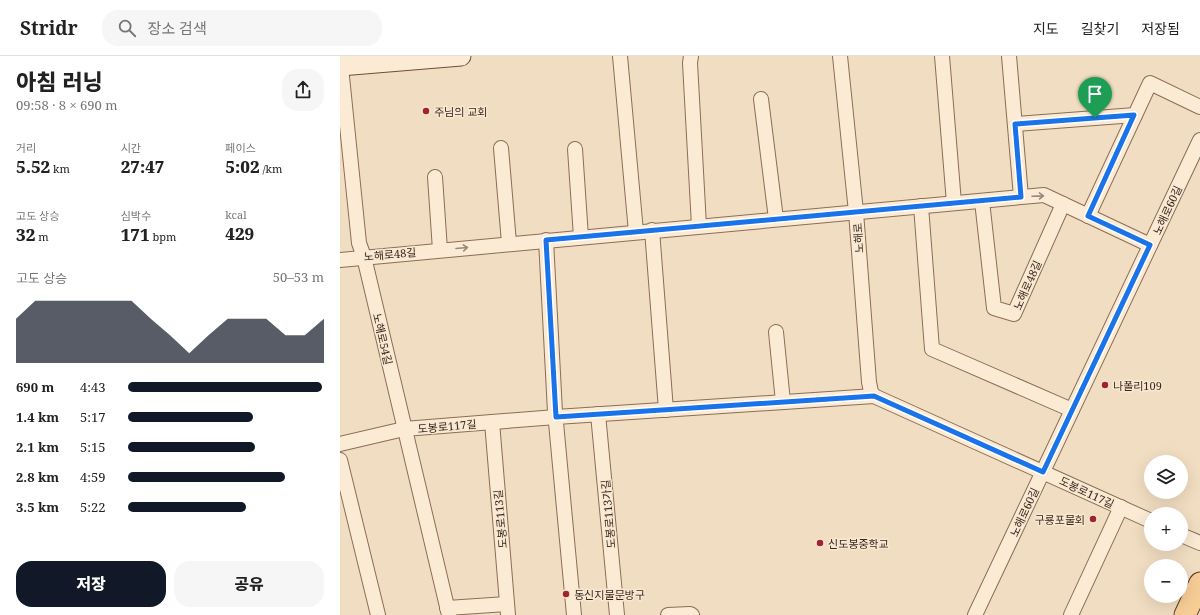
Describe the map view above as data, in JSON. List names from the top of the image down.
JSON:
{
  "streets": {
    "street": [
      "노해로60길",
      "노해로",
      "노해로48길",
      "노해로54길",
      "도봉로117길",
      "도봉로113가길",
      "도봉로113길"
    ]
  },
  "crossings": [
    ["노해로60길", "노해로48길"],
    ["노해로60길", "도봉로117길"],
    ["노해로", "노해로48길"],
    ["노해로", "도봉로117길"],
    ["노해로48길", "노해로54길"],
    ["노해로54길", "도봉로117길"],
    ["노해로54길", "도봉로113길"],
    ["도봉로117길", "도봉로113가길"],
    ["도봉로117길", "도봉로113길"]
  ],
  "places": [
    "주님의 교회",
    "나폴리109",
    "구룡포물회",
    "신도봉중학교",
    "동신지물문방구"
  ],
  "page": {
    "header": "Stridr",
    "search": "장소 검색",
    "nav": ["지도", "길찾기", "저장됨"],
    "heading": ["아침 러닝", "09:58 · 8 × 690 m"],
    "stats": [
      ["거리", "5.52 km"],
      ["시간", "27:47"],
      ["페이스", "5:02 /km"],
      ["고도 상승", "32 m"],
      ["심박수", "171 bpm"],
      ["kcal", "429"]
    ],
    "chart": ["고도 상승", "50–53 m"],
    "list": [
      {
        "name": "690 m",
        "note": "4:43"
      },
      {
        "name": "1.4 km",
        "note": "5:17"
      },
      {
        "name": "2.1 km",
        "note": "5:15"
      },
      {
        "name": "2.8 km",
        "note": "4:59"
      },
      {
        "name": "3.5 km",
        "note": "5:22"
      }
    ],
    "map_buttons": ["+", "−"],
    "buttons": ["저장", "공유"]
  }
}
